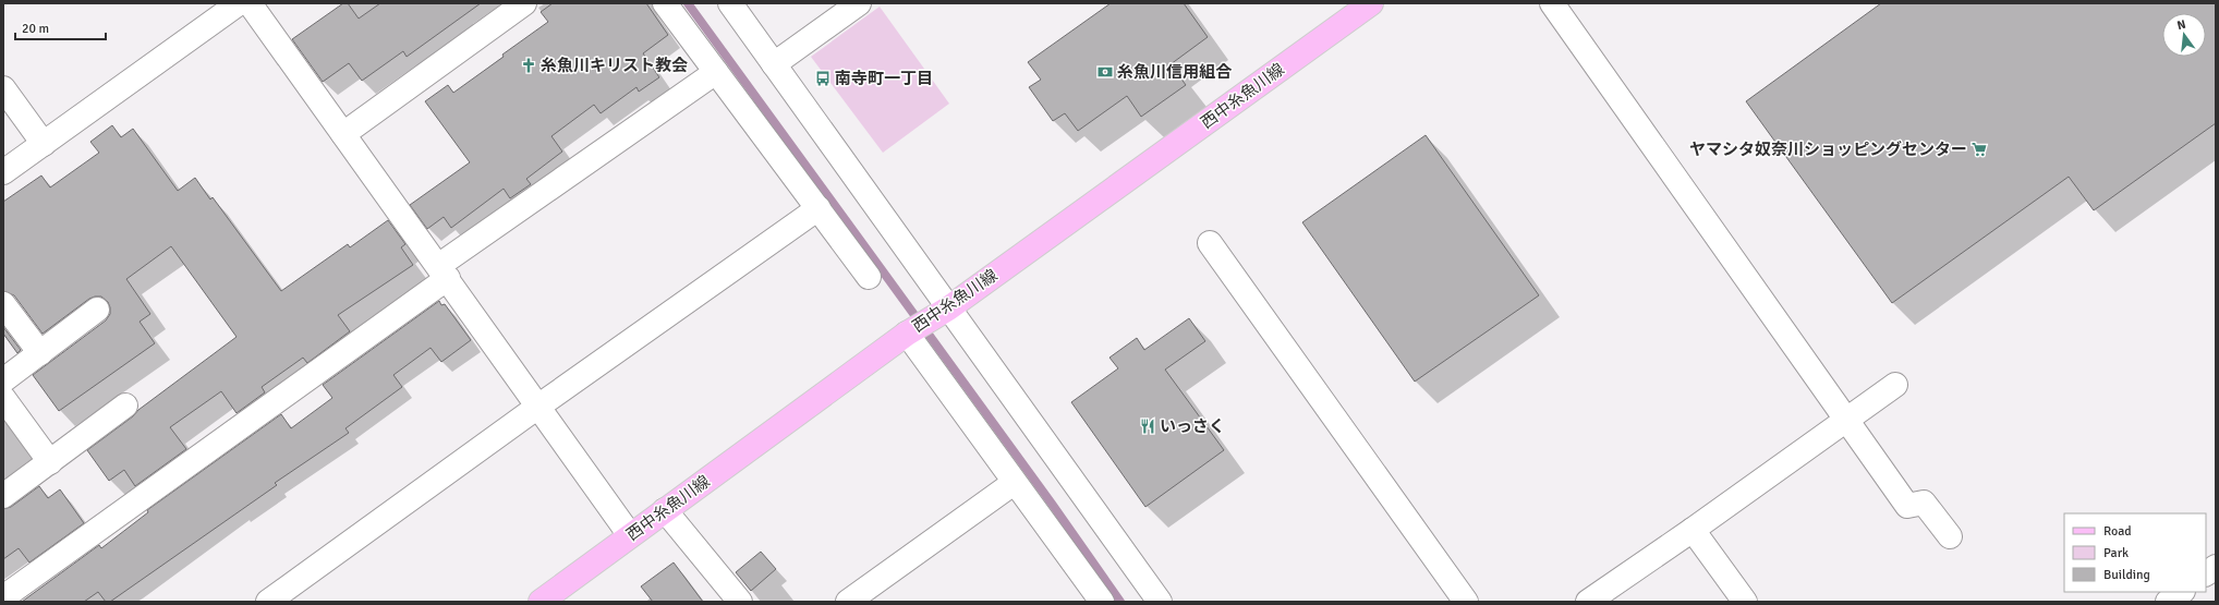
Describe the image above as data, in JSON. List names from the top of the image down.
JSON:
{
  "streets": {
    "main road": ["西中糸魚川線"]
  },
  "places": {
    "church": ["糸魚川キリスト教会"],
    "bank": ["糸魚川信用組合"],
    "bus stop": ["南寺町一丁目"],
    "supermarket": ["ヤマシタ奴奈川ショッピングセンター"],
    "restaurant": ["いっさく"]
  },
  "legend": ["Road", "Park", "Building"],
  "scale_bar": "20 m",
  "north": "top"
}
